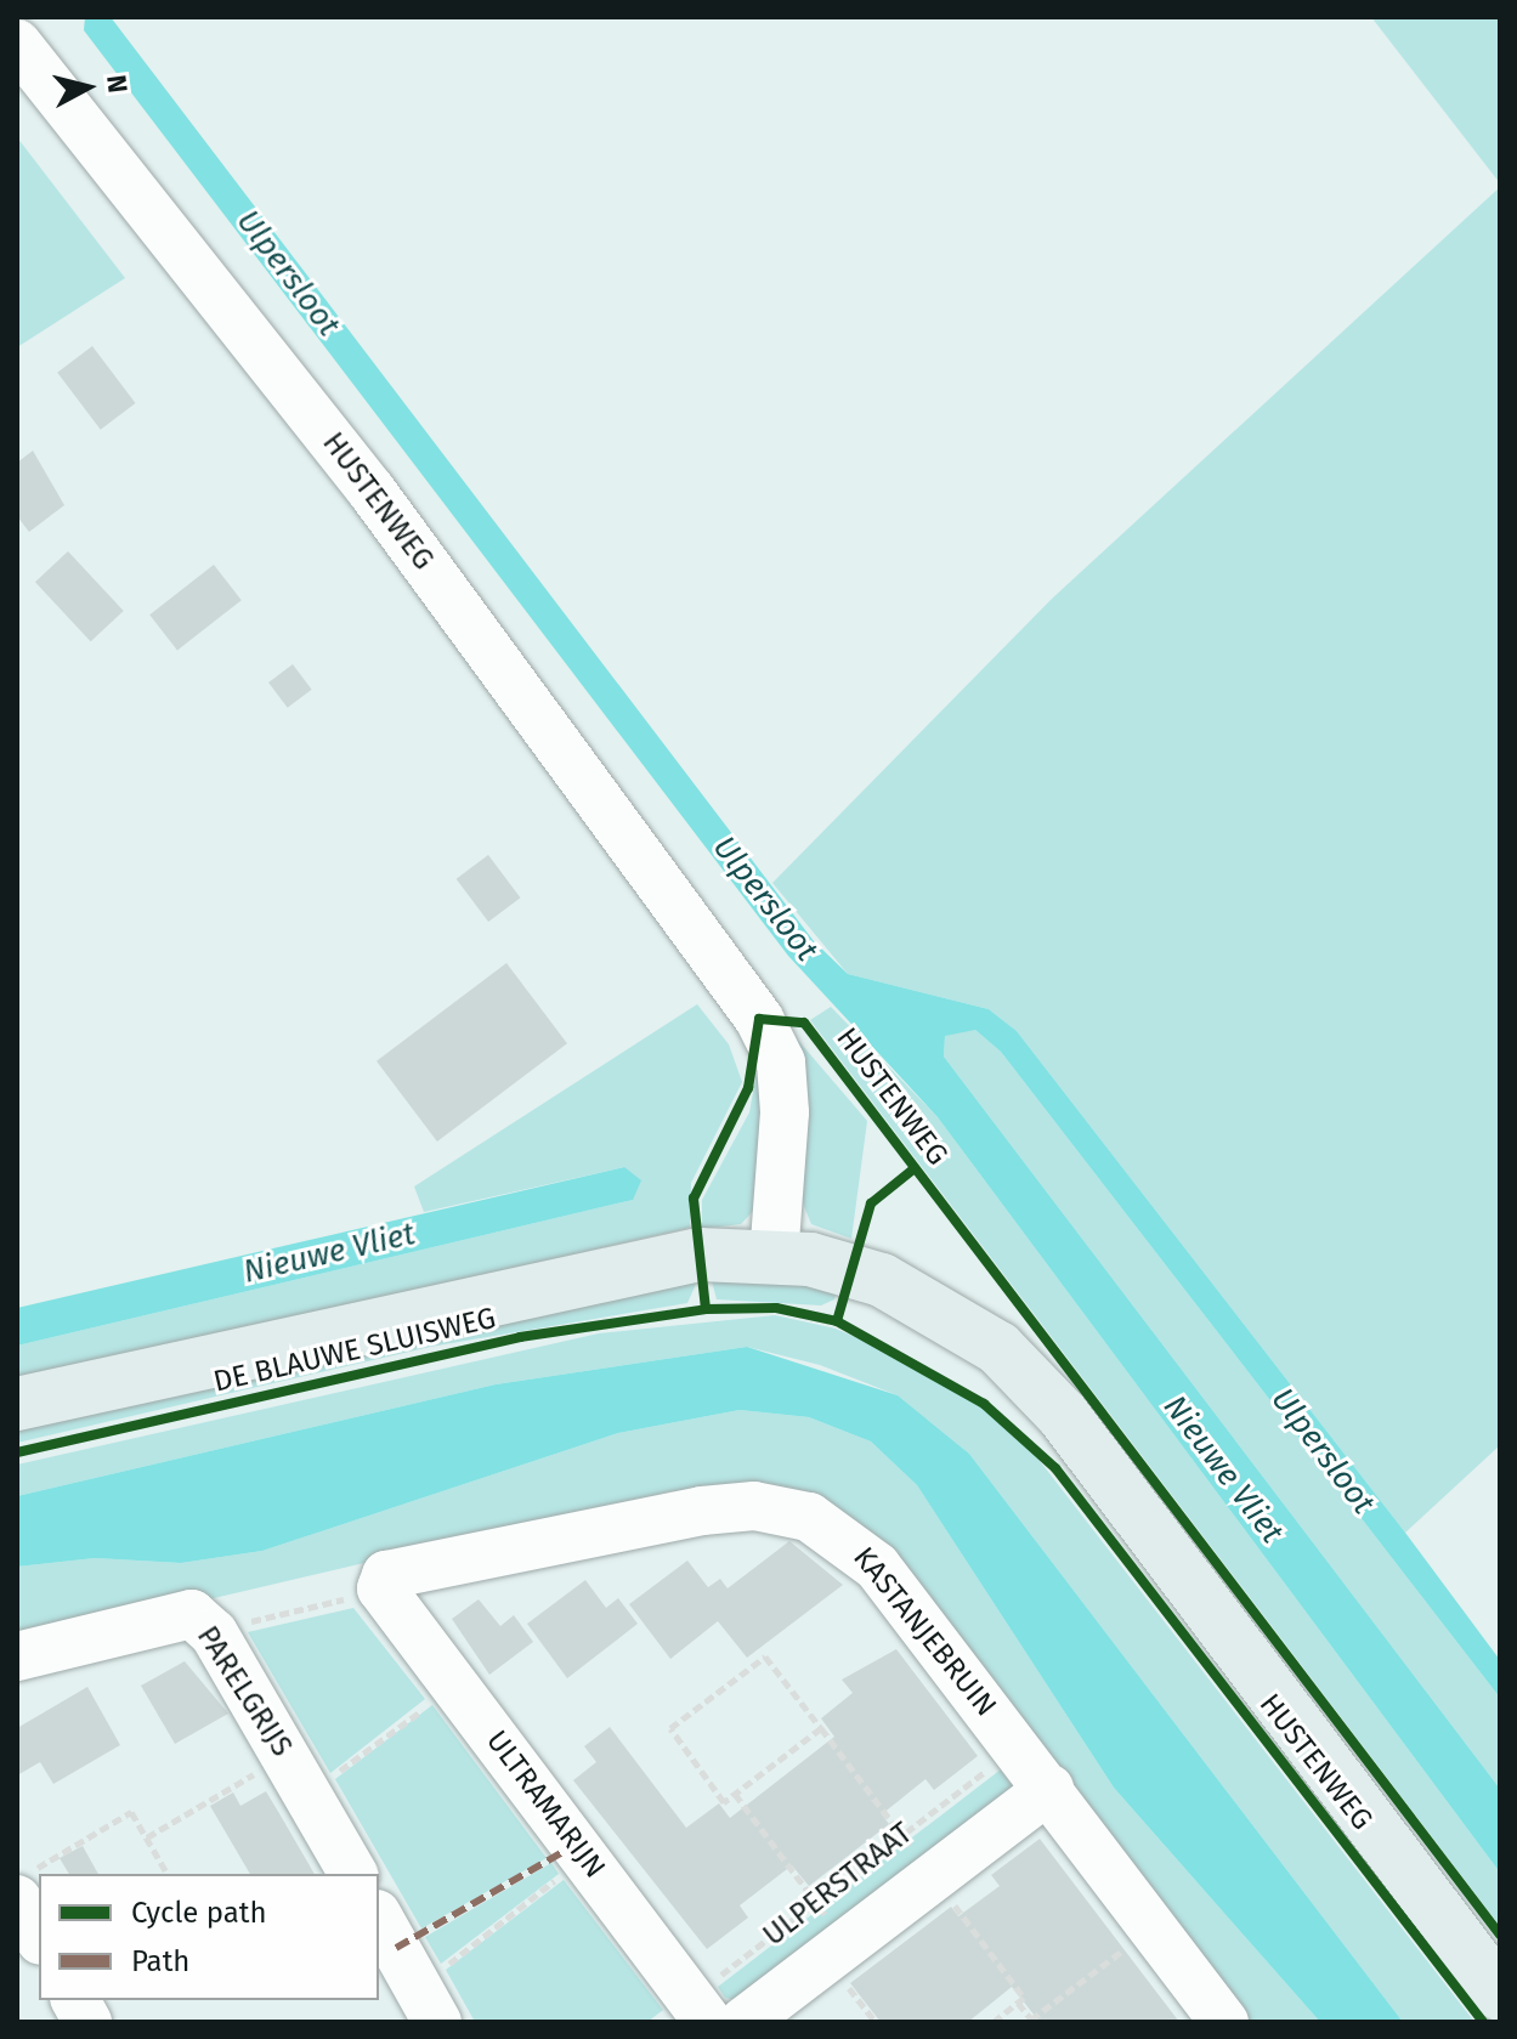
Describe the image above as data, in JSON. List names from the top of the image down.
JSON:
{
  "streets": {
    "main road": ["HUSTENWEG", "DE BLAUWE SLUISWEG"],
    "street": [
      "KASTANJEBRUIN",
      "PARELGRIJS",
      "ULTRAMARIJN",
      "ULPERSTRAAT"
    ]
  },
  "crossings": [
    ["HUSTENWEG", "DE BLAUWE SLUISWEG"],
    ["KASTANJEBRUIN", "ULTRAMARIJN"],
    ["KASTANJEBRUIN", "ULPERSTRAAT"],
    ["ULTRAMARIJN", "ULPERSTRAAT"]
  ],
  "water": ["Ulpersloot", "Nieuwe Vliet"],
  "legend": ["Cycle path", "Path"],
  "north": "right"
}
